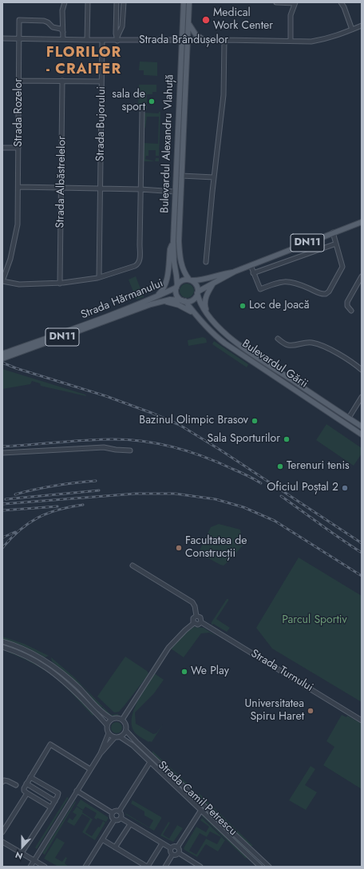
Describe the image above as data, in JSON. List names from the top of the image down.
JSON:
{
  "streets": {
    "main road": [
      "Bulevardul Alexandru Vlahuță",
      "DN11",
      "Strada Hărmanului",
      "Bulevardul Gării"
    ],
    "street": [
      "Strada Brândușelor",
      "Strada Rozelor",
      "Strada Bujorului",
      "Strada Albăstrelelor",
      "Strada Turnului",
      "Strada Camil Petrescu"
    ]
  },
  "crossings": [
    ["Strada Brândușelor", "Strada Rozelor"],
    ["Strada Brândușelor", "Strada Bujorului"],
    ["Strada Brândușelor", "Bulevardul Alexandru Vlahuță"],
    ["Bulevardul Alexandru Vlahuță", "DN11"],
    ["Bulevardul Alexandru Vlahuță", "Strada Hărmanului"],
    ["Bulevardul Alexandru Vlahuță", "Bulevardul Gării"],
    ["DN11", "Strada Hărmanului"],
    ["DN11", "Bulevardul Gării"],
    ["Strada Hărmanului", "Bulevardul Gării"]
  ],
  "districts": ["FLORILOR - CRAITER"],
  "parks": ["Parcul Sportiv"],
  "places": [
    "Medical Work Center",
    "sala de sport",
    "Loc de Joacă",
    "Bazinul Olimpic Brasov",
    "Sala Sporturilor",
    "Terenuri tenis",
    "Oficiul Poștal 2",
    "Facultatea de Construcții",
    "We Play",
    "Universitatea Spiru Haret"
  ],
  "north": "bottom"
}
